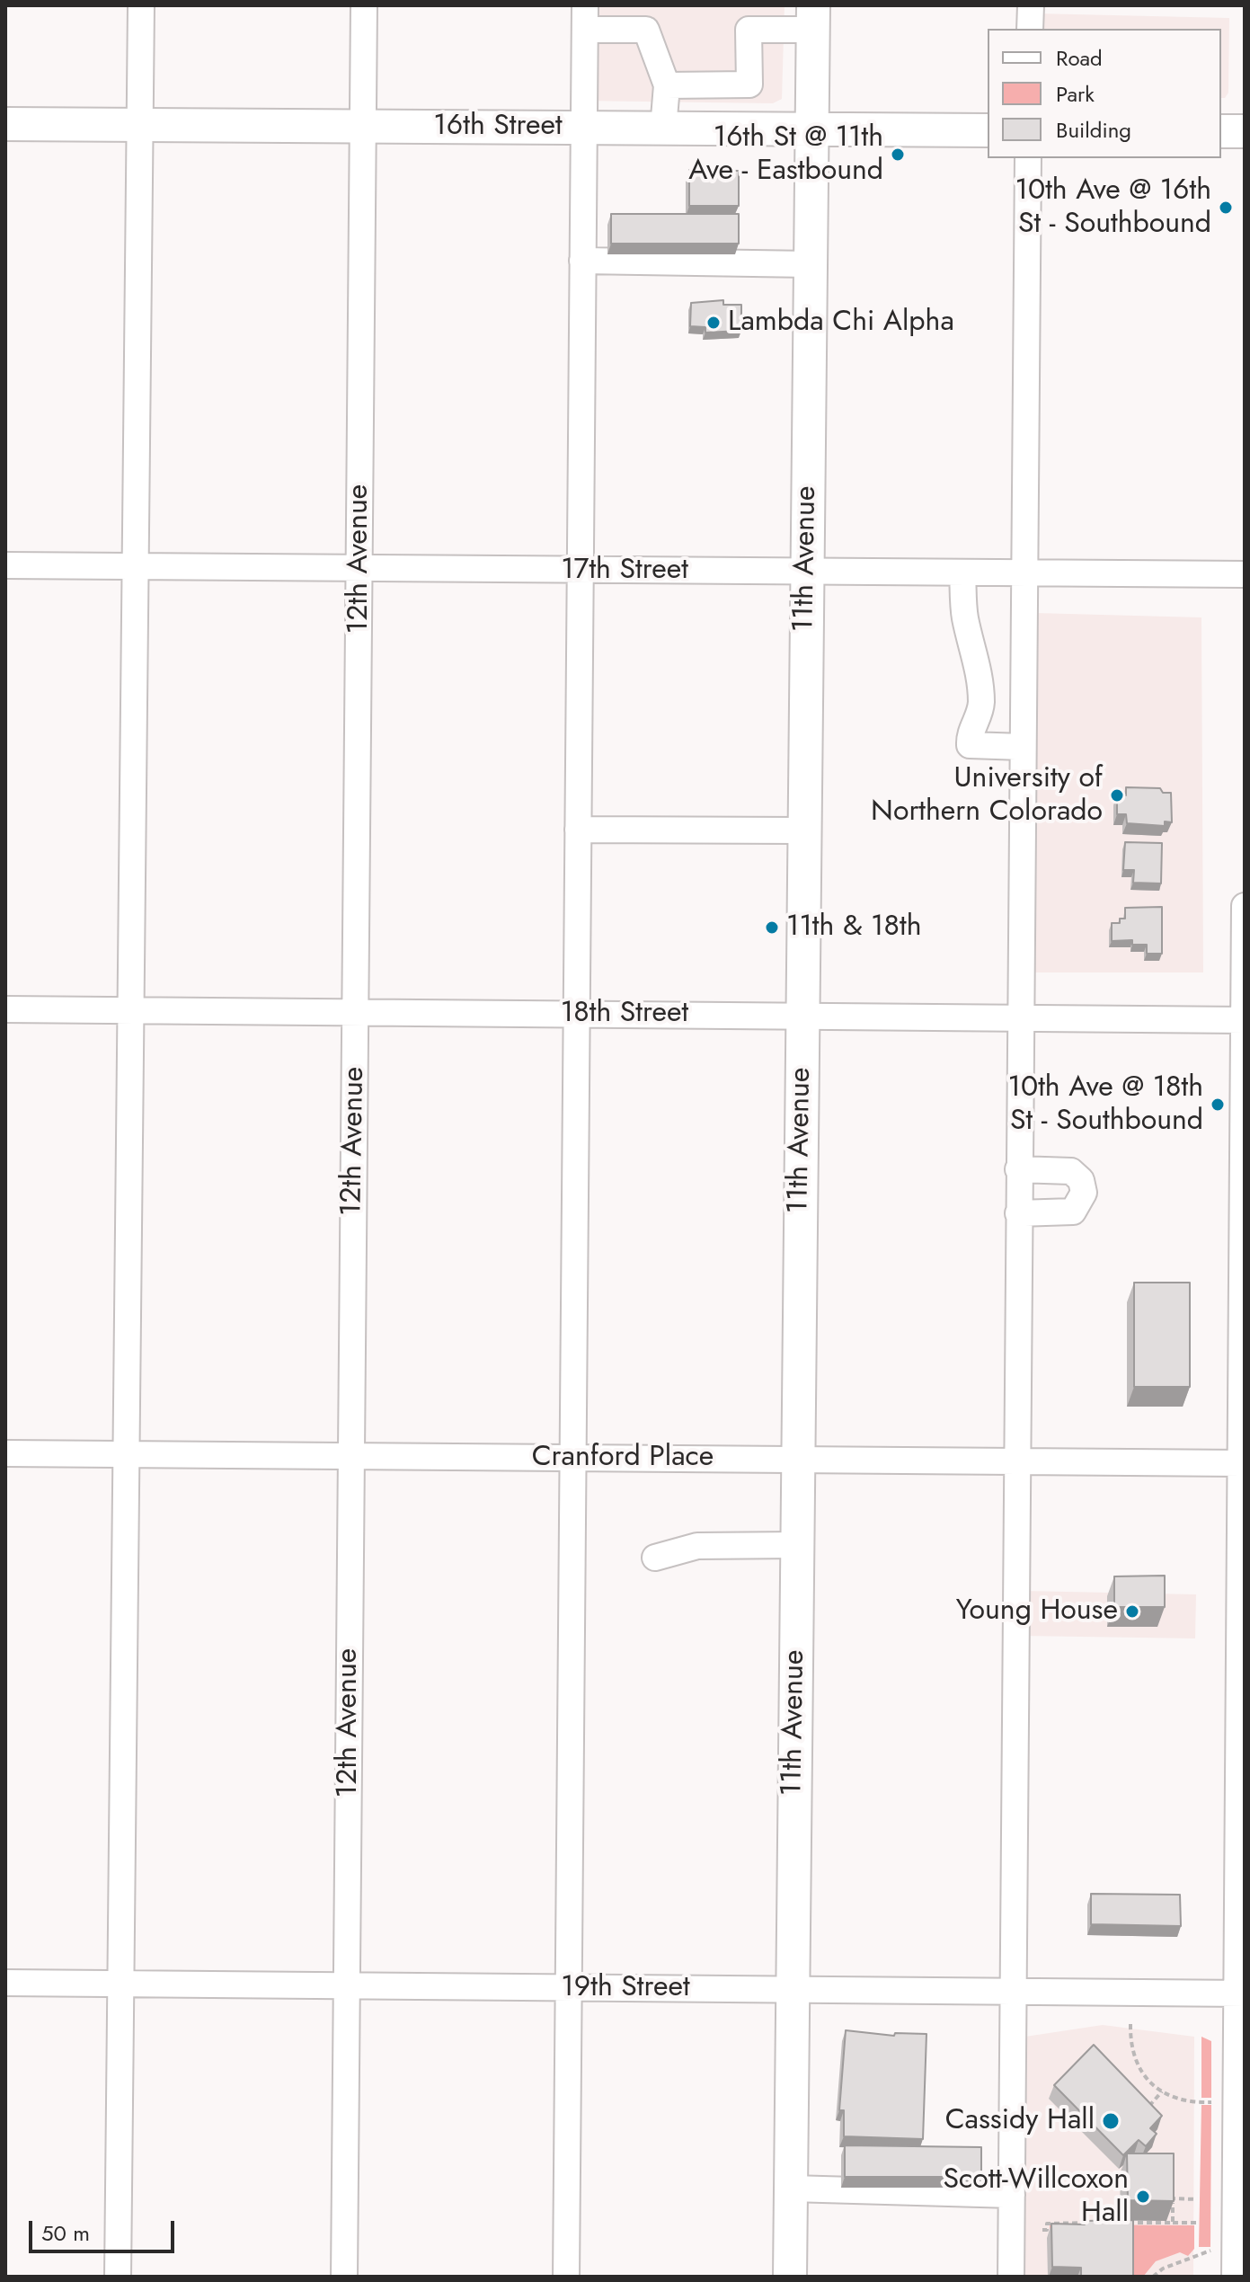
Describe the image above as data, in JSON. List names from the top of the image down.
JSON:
{
  "streets": {
    "main road": ["16th Street", "11th Avenue"],
    "street": [
      "12th Avenue",
      "17th Street",
      "18th Street",
      "Cranford Place",
      "19th Street"
    ]
  },
  "crossings": [
    ["16th Street", "12th Avenue"],
    ["16th Street", "11th Avenue"],
    ["12th Avenue", "17th Street"],
    ["12th Avenue", "18th Street"],
    ["12th Avenue", "Cranford Place"],
    ["12th Avenue", "19th Street"],
    ["11th Avenue", "17th Street"],
    ["11th Avenue", "18th Street"],
    ["11th Avenue", "Cranford Place"],
    ["11th Avenue", "19th Street"]
  ],
  "places": [
    "16th St @ 11th Ave - Eastbound",
    "10th Ave @ 16th St - Southbound",
    "Lambda Chi Alpha",
    "University of Northern Colorado",
    "11th & 18th",
    "10th Ave @ 18th St - Southbound",
    "Young House",
    "Cassidy Hall",
    "Scott-Willcoxon Hall"
  ],
  "legend": ["Road", "Park", "Building"],
  "scale_bar": "50 m"
}
